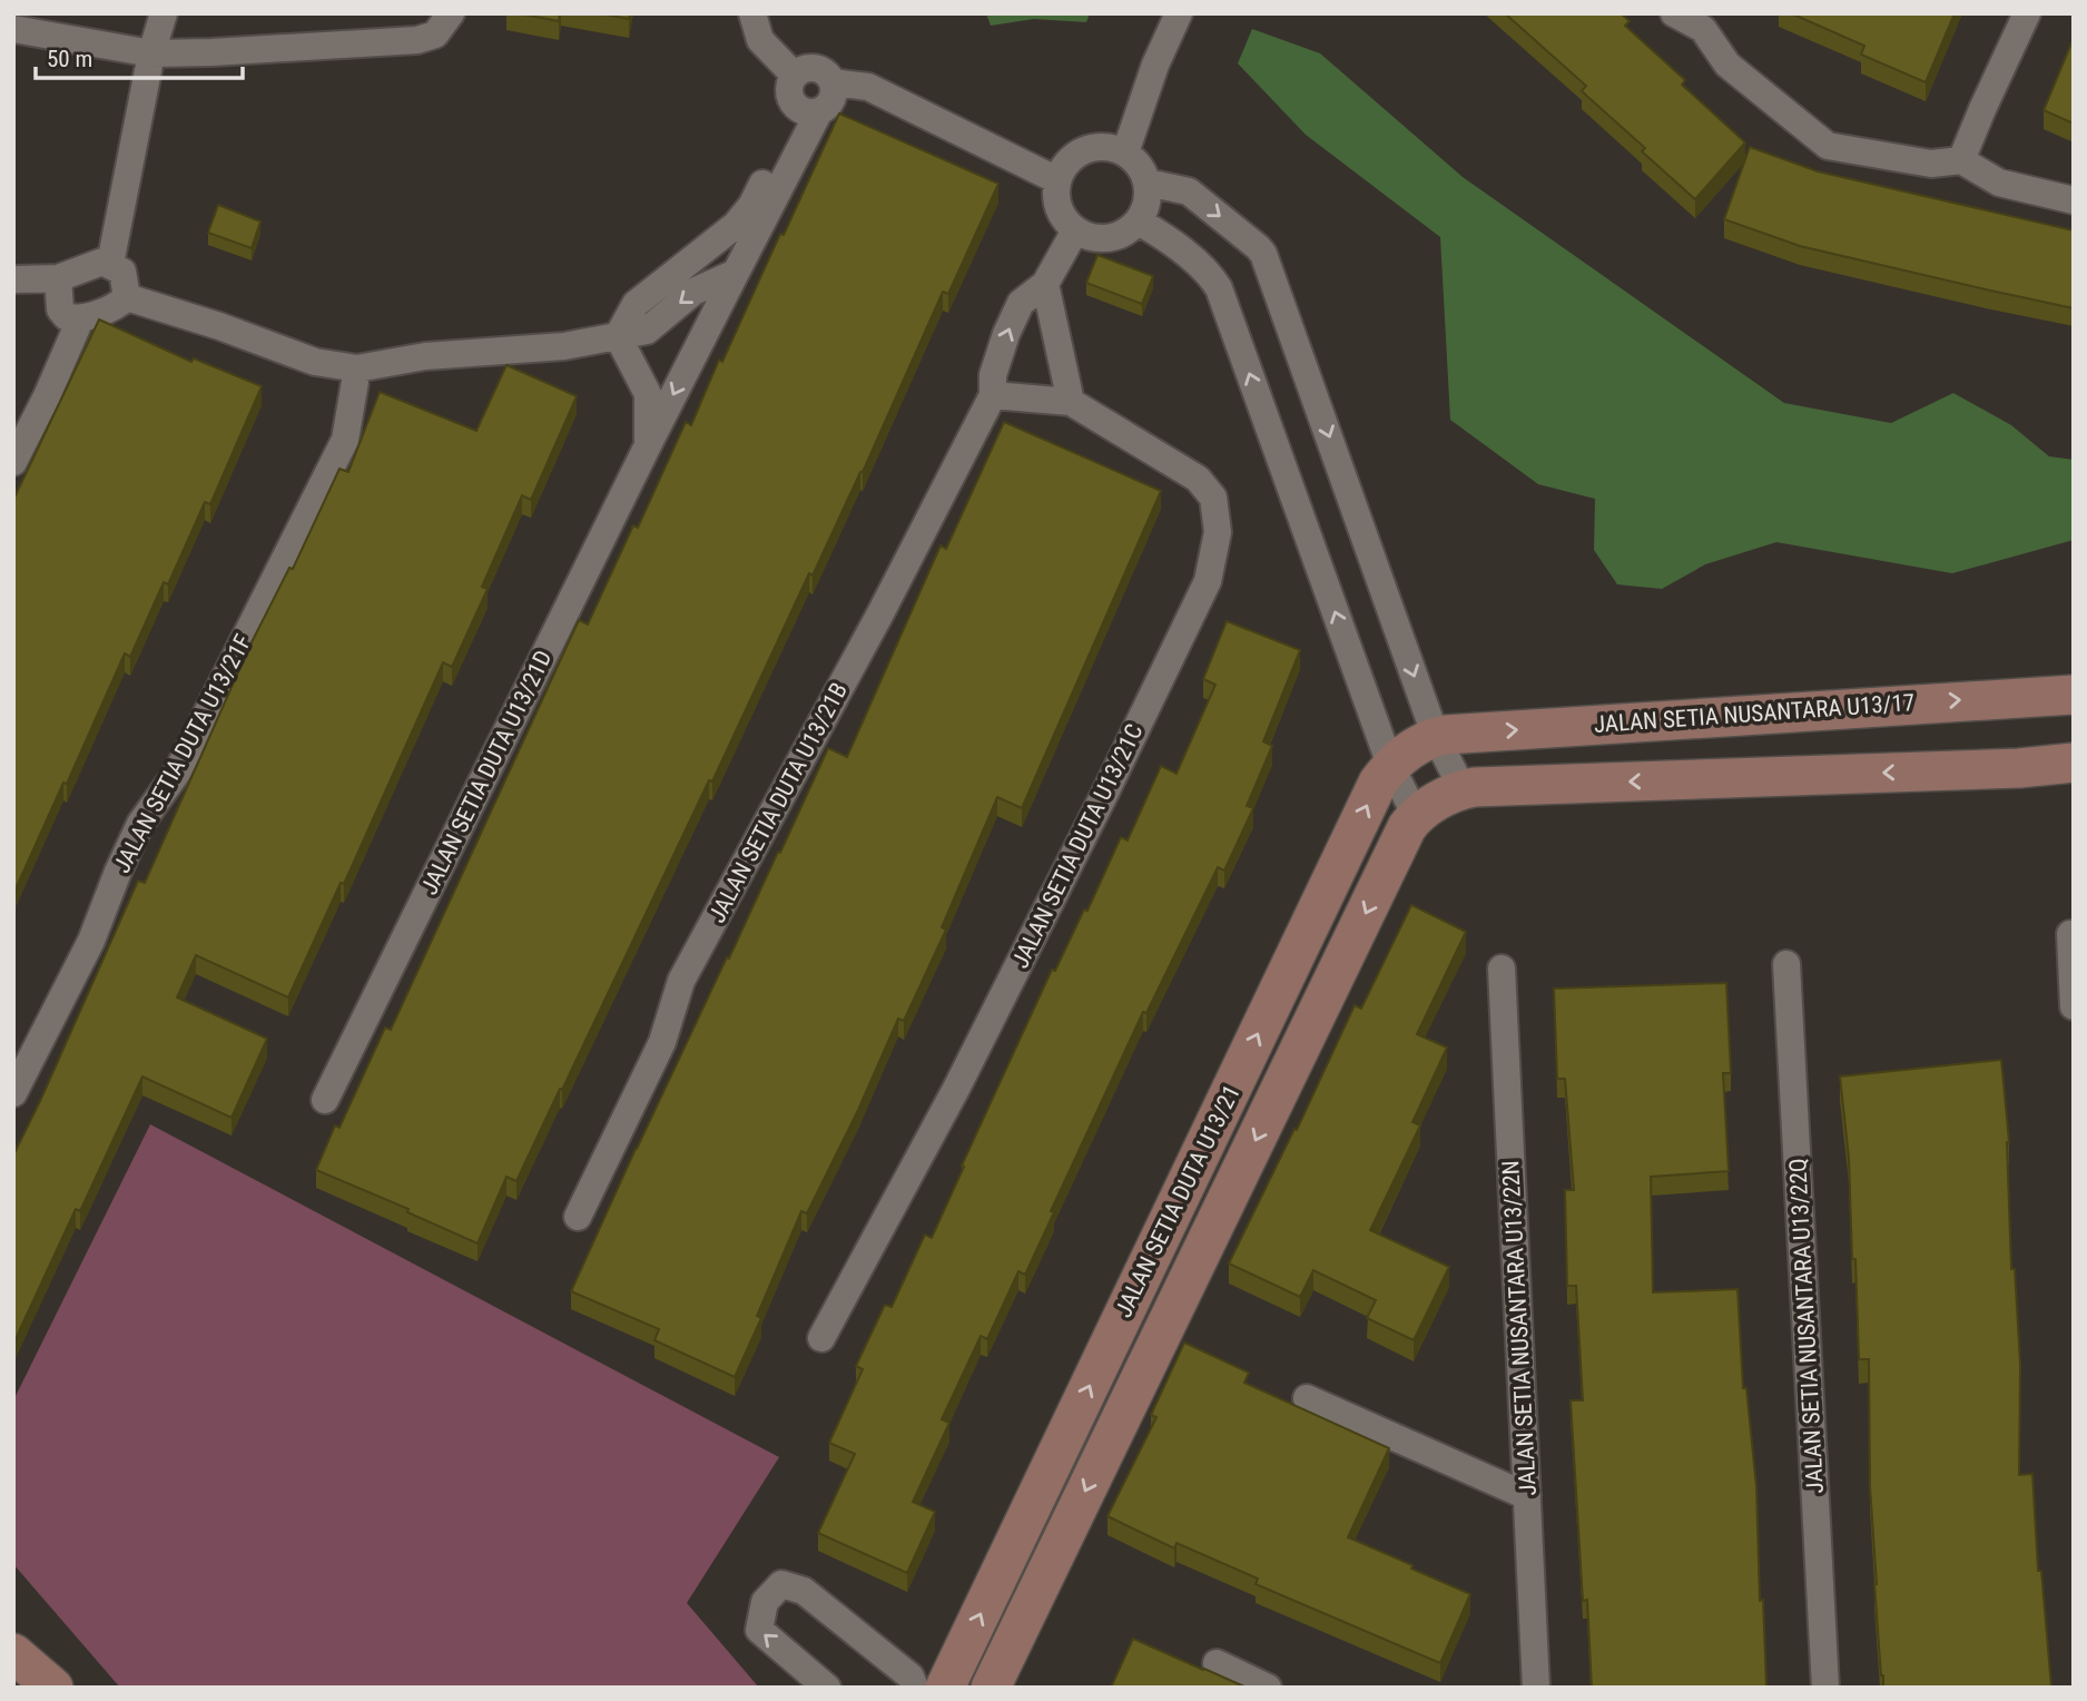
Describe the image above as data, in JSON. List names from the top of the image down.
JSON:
{
  "streets": {
    "main road": ["JALAN SETIA NUSANTARA U13/17", "JALAN SETIA DUTA U13/21"],
    "street": [
      "JALAN SETIA DUTA U13/21F",
      "JALAN SETIA DUTA U13/21D",
      "JALAN SETIA DUTA U13/21B",
      "JALAN SETIA DUTA U13/21C",
      "JALAN SETIA NUSANTARA U13/22Q",
      "JALAN SETIA NUSANTARA U13/22N"
    ]
  },
  "crossings": [
    ["JALAN SETIA NUSANTARA U13/17", "JALAN SETIA DUTA U13/21"]
  ],
  "scale_bar": "50 m"
}
